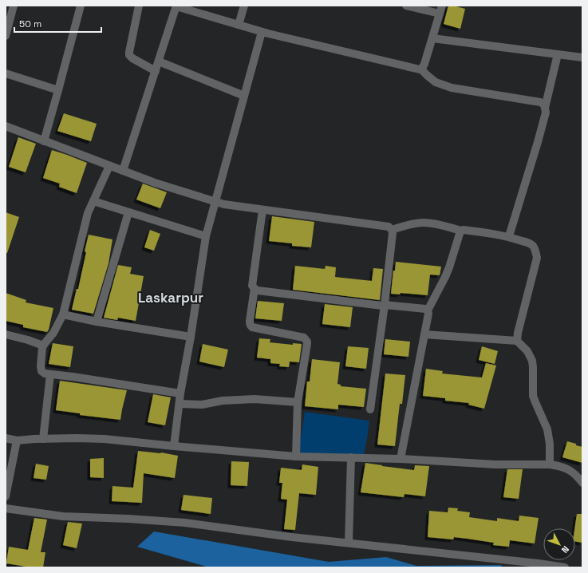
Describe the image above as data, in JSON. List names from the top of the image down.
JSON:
{
  "districts": ["Laskarpur"],
  "scale_bar": "50 m",
  "north": "bottom right"
}
